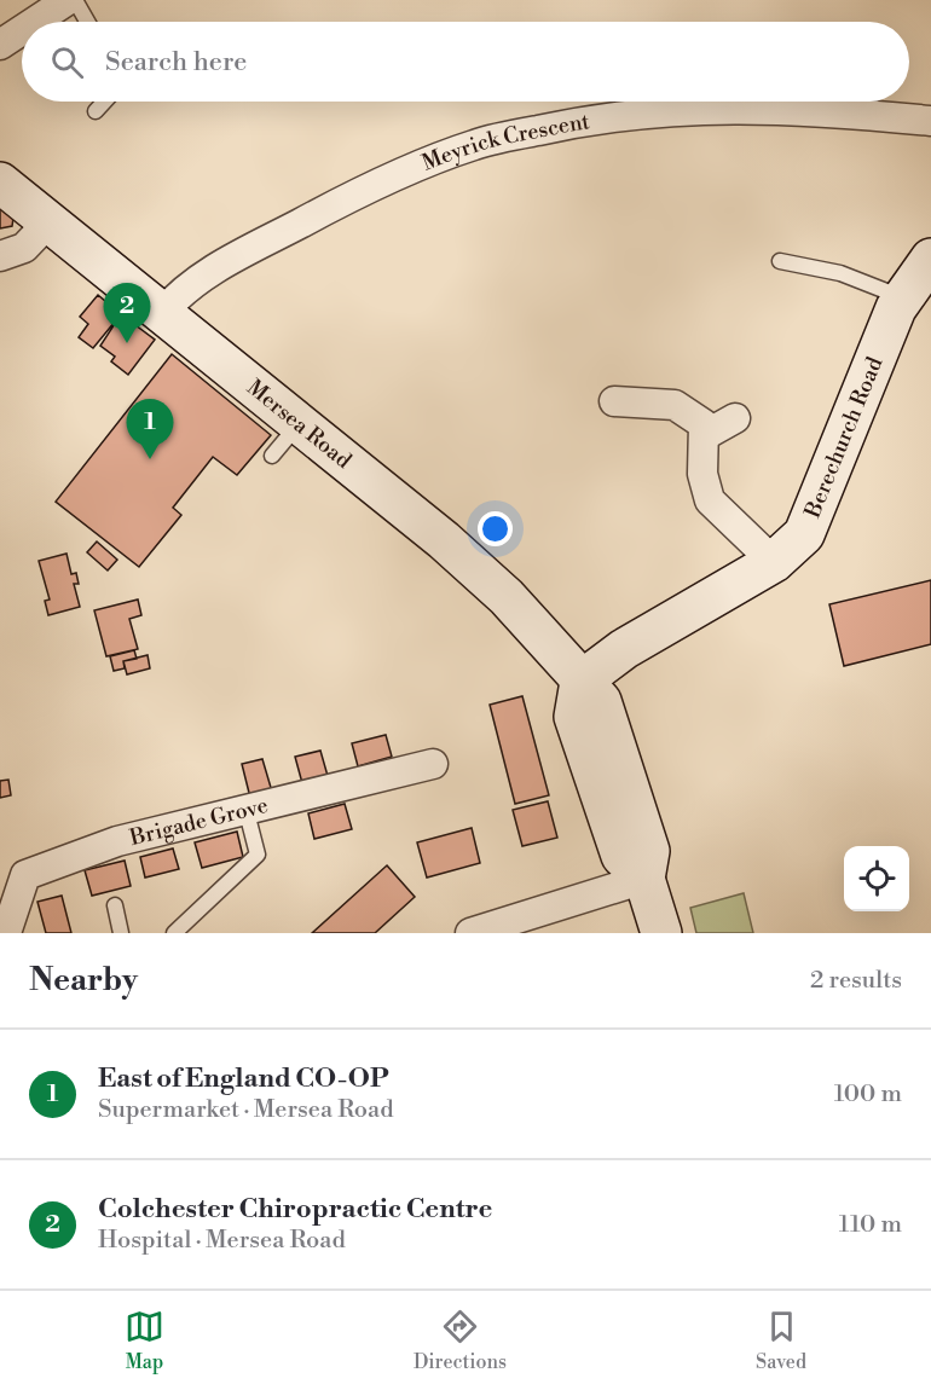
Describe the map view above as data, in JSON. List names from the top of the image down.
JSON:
{
  "streets": {
    "main road": ["Mersea Road", "Berechurch Road"],
    "street": ["Meyrick Crescent", "Brigade Grove"]
  },
  "crossings": [
    ["Meyrick Crescent", "Mersea Road"],
    ["Mersea Road", "Berechurch Road"]
  ],
  "page": {
    "search": "Search here",
    "pins": ["2", "1"],
    "heading": ["Nearby", "2 results"],
    "list": [
      {
        "mark": "1",
        "name": "East of England CO-OP",
        "note": "Supermarket · Mersea Road",
        "value": "100 m"
      },
      {
        "mark": "2",
        "name": "Colchester Chiropractic Centre",
        "note": "Hospital · Mersea Road",
        "value": "110 m"
      }
    ],
    "nav": ["Map", "Directions", "Saved"]
  }
}
